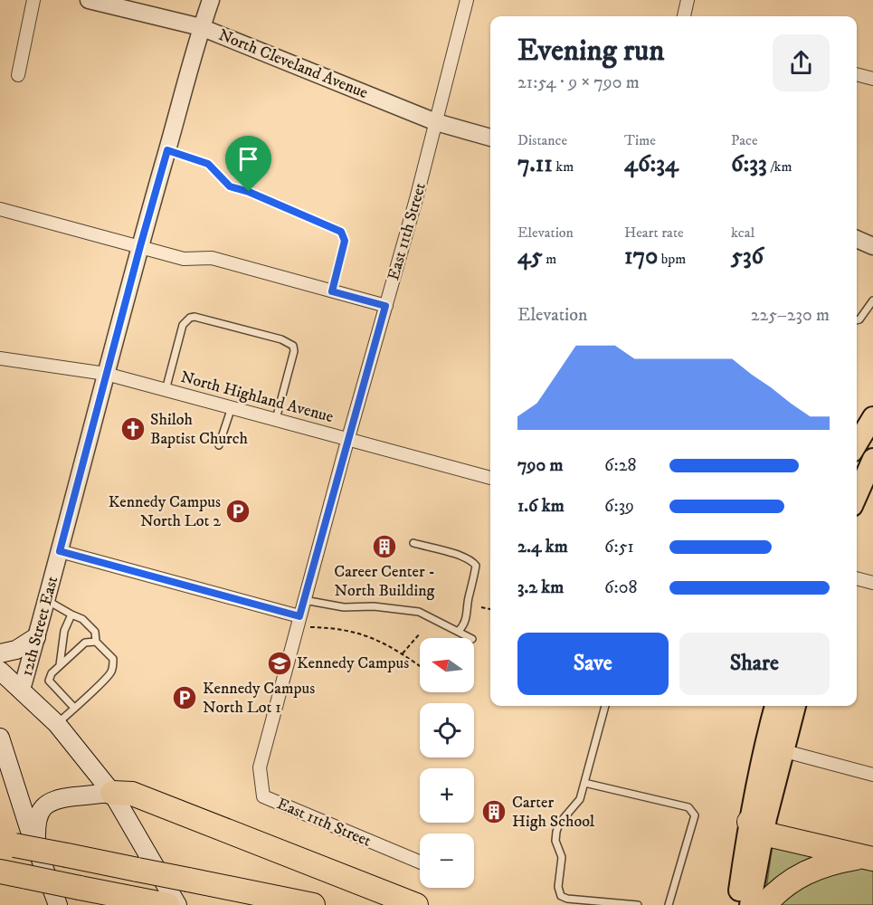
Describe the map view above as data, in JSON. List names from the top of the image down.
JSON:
{
  "streets": {
    "street": [
      "North Cleveland Avenue",
      "East 11th Street",
      "North Highland Avenue",
      "12th Street East"
    ]
  },
  "crossings": [
    ["North Cleveland Avenue", "East 11th Street"],
    ["North Cleveland Avenue", "12th Street East"],
    ["East 11th Street", "North Highland Avenue"],
    ["North Highland Avenue", "12th Street East"]
  ],
  "places": {
    "church": ["Shiloh Baptist Church"],
    "parking": ["Kennedy Campus North Lot 2", "Kennedy Campus North Lot 1"],
    "building": ["Career Center - North Building", "Carter High School"],
    "school or university": ["Kennedy Campus"]
  },
  "north": "left",
  "page": {
    "heading": ["Evening run", "21:54 · 9 × 790 m"],
    "stats": [
      ["Distance", "7.11 km"],
      ["Time", "46:34"],
      ["Pace", "6:33 /km"],
      ["Elevation", "45 m"],
      ["Heart rate", "170 bpm"],
      ["kcal", "536"]
    ],
    "chart": ["Elevation", "225–230 m"],
    "list": [
      {
        "name": "790 m",
        "note": "6:28"
      },
      {
        "name": "1.6 km",
        "note": "6:39"
      },
      {
        "name": "2.4 km",
        "note": "6:51"
      },
      {
        "name": "3.2 km",
        "note": "6:08"
      }
    ],
    "buttons": ["Save", "Share"],
    "map_buttons": ["+", "−"]
  }
}
